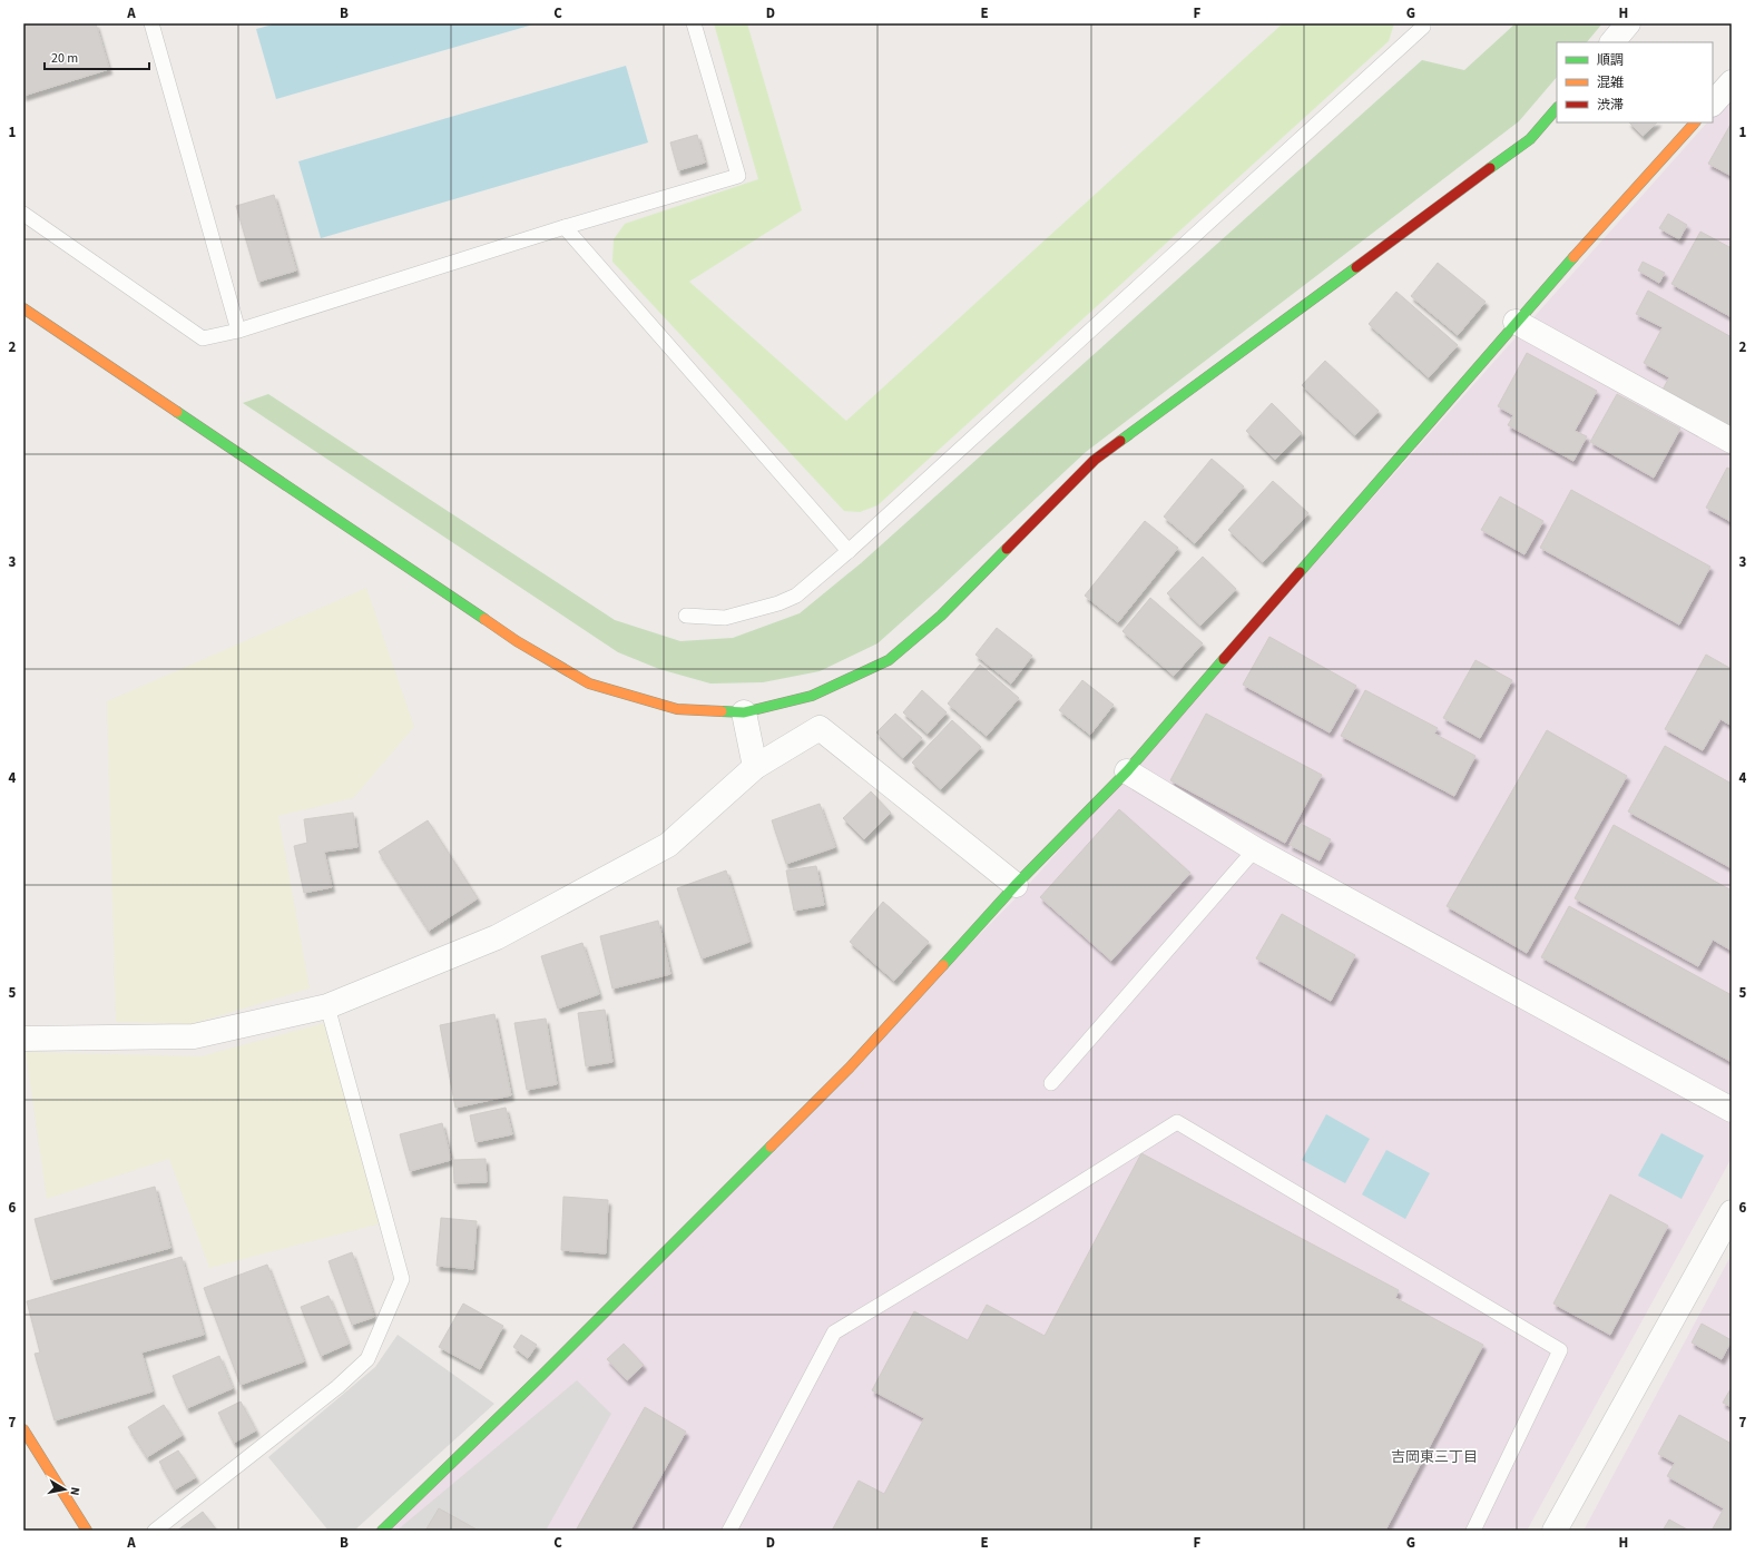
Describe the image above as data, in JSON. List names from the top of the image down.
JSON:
{
  "districts": ["吉岡東三丁目"],
  "legend": ["順調", "混雑", "渋滞"],
  "scale_bar": "20 m",
  "north": "right",
  "grid": {
    "columns": [
      "A",
      "B",
      "C",
      "D",
      "E",
      "F",
      "G",
      "H"
    ],
    "rows": [
      "1",
      "2",
      "3",
      "4",
      "5",
      "6",
      "7"
    ]
  }
}
